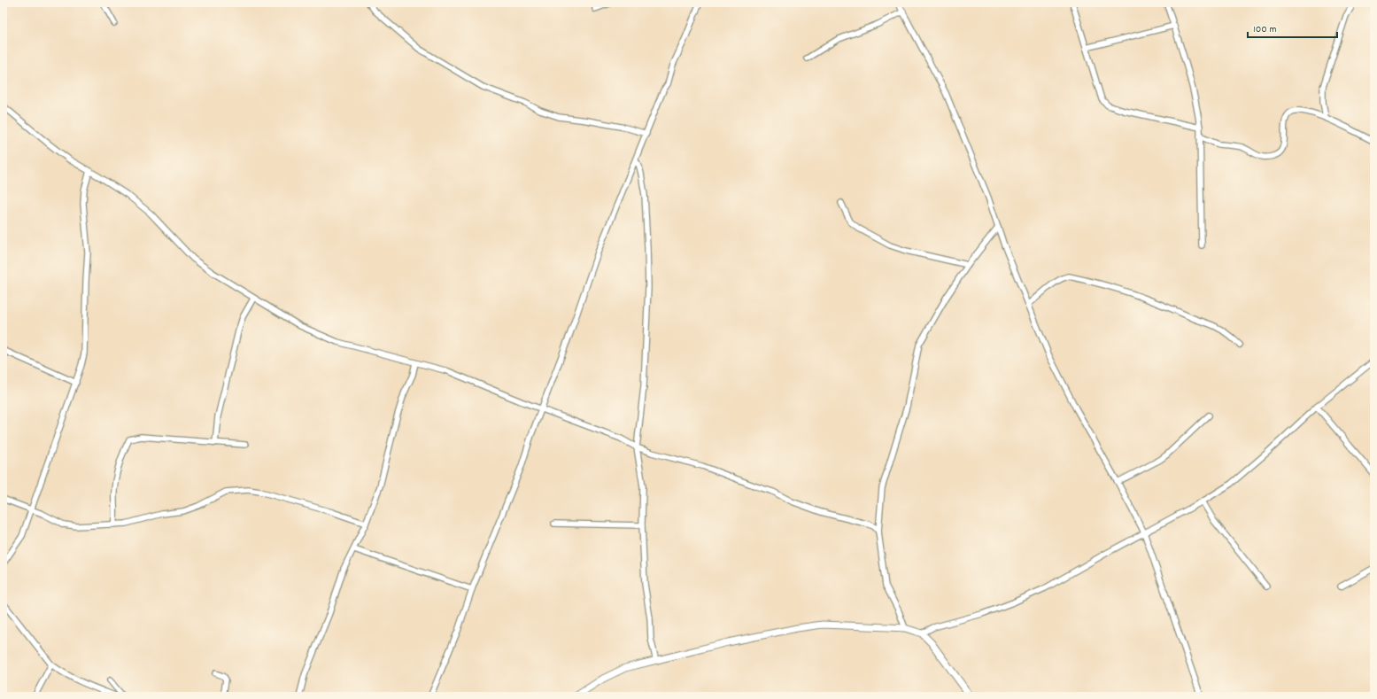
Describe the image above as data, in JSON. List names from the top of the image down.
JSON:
{
  "scale_bar": "100 m"
}
